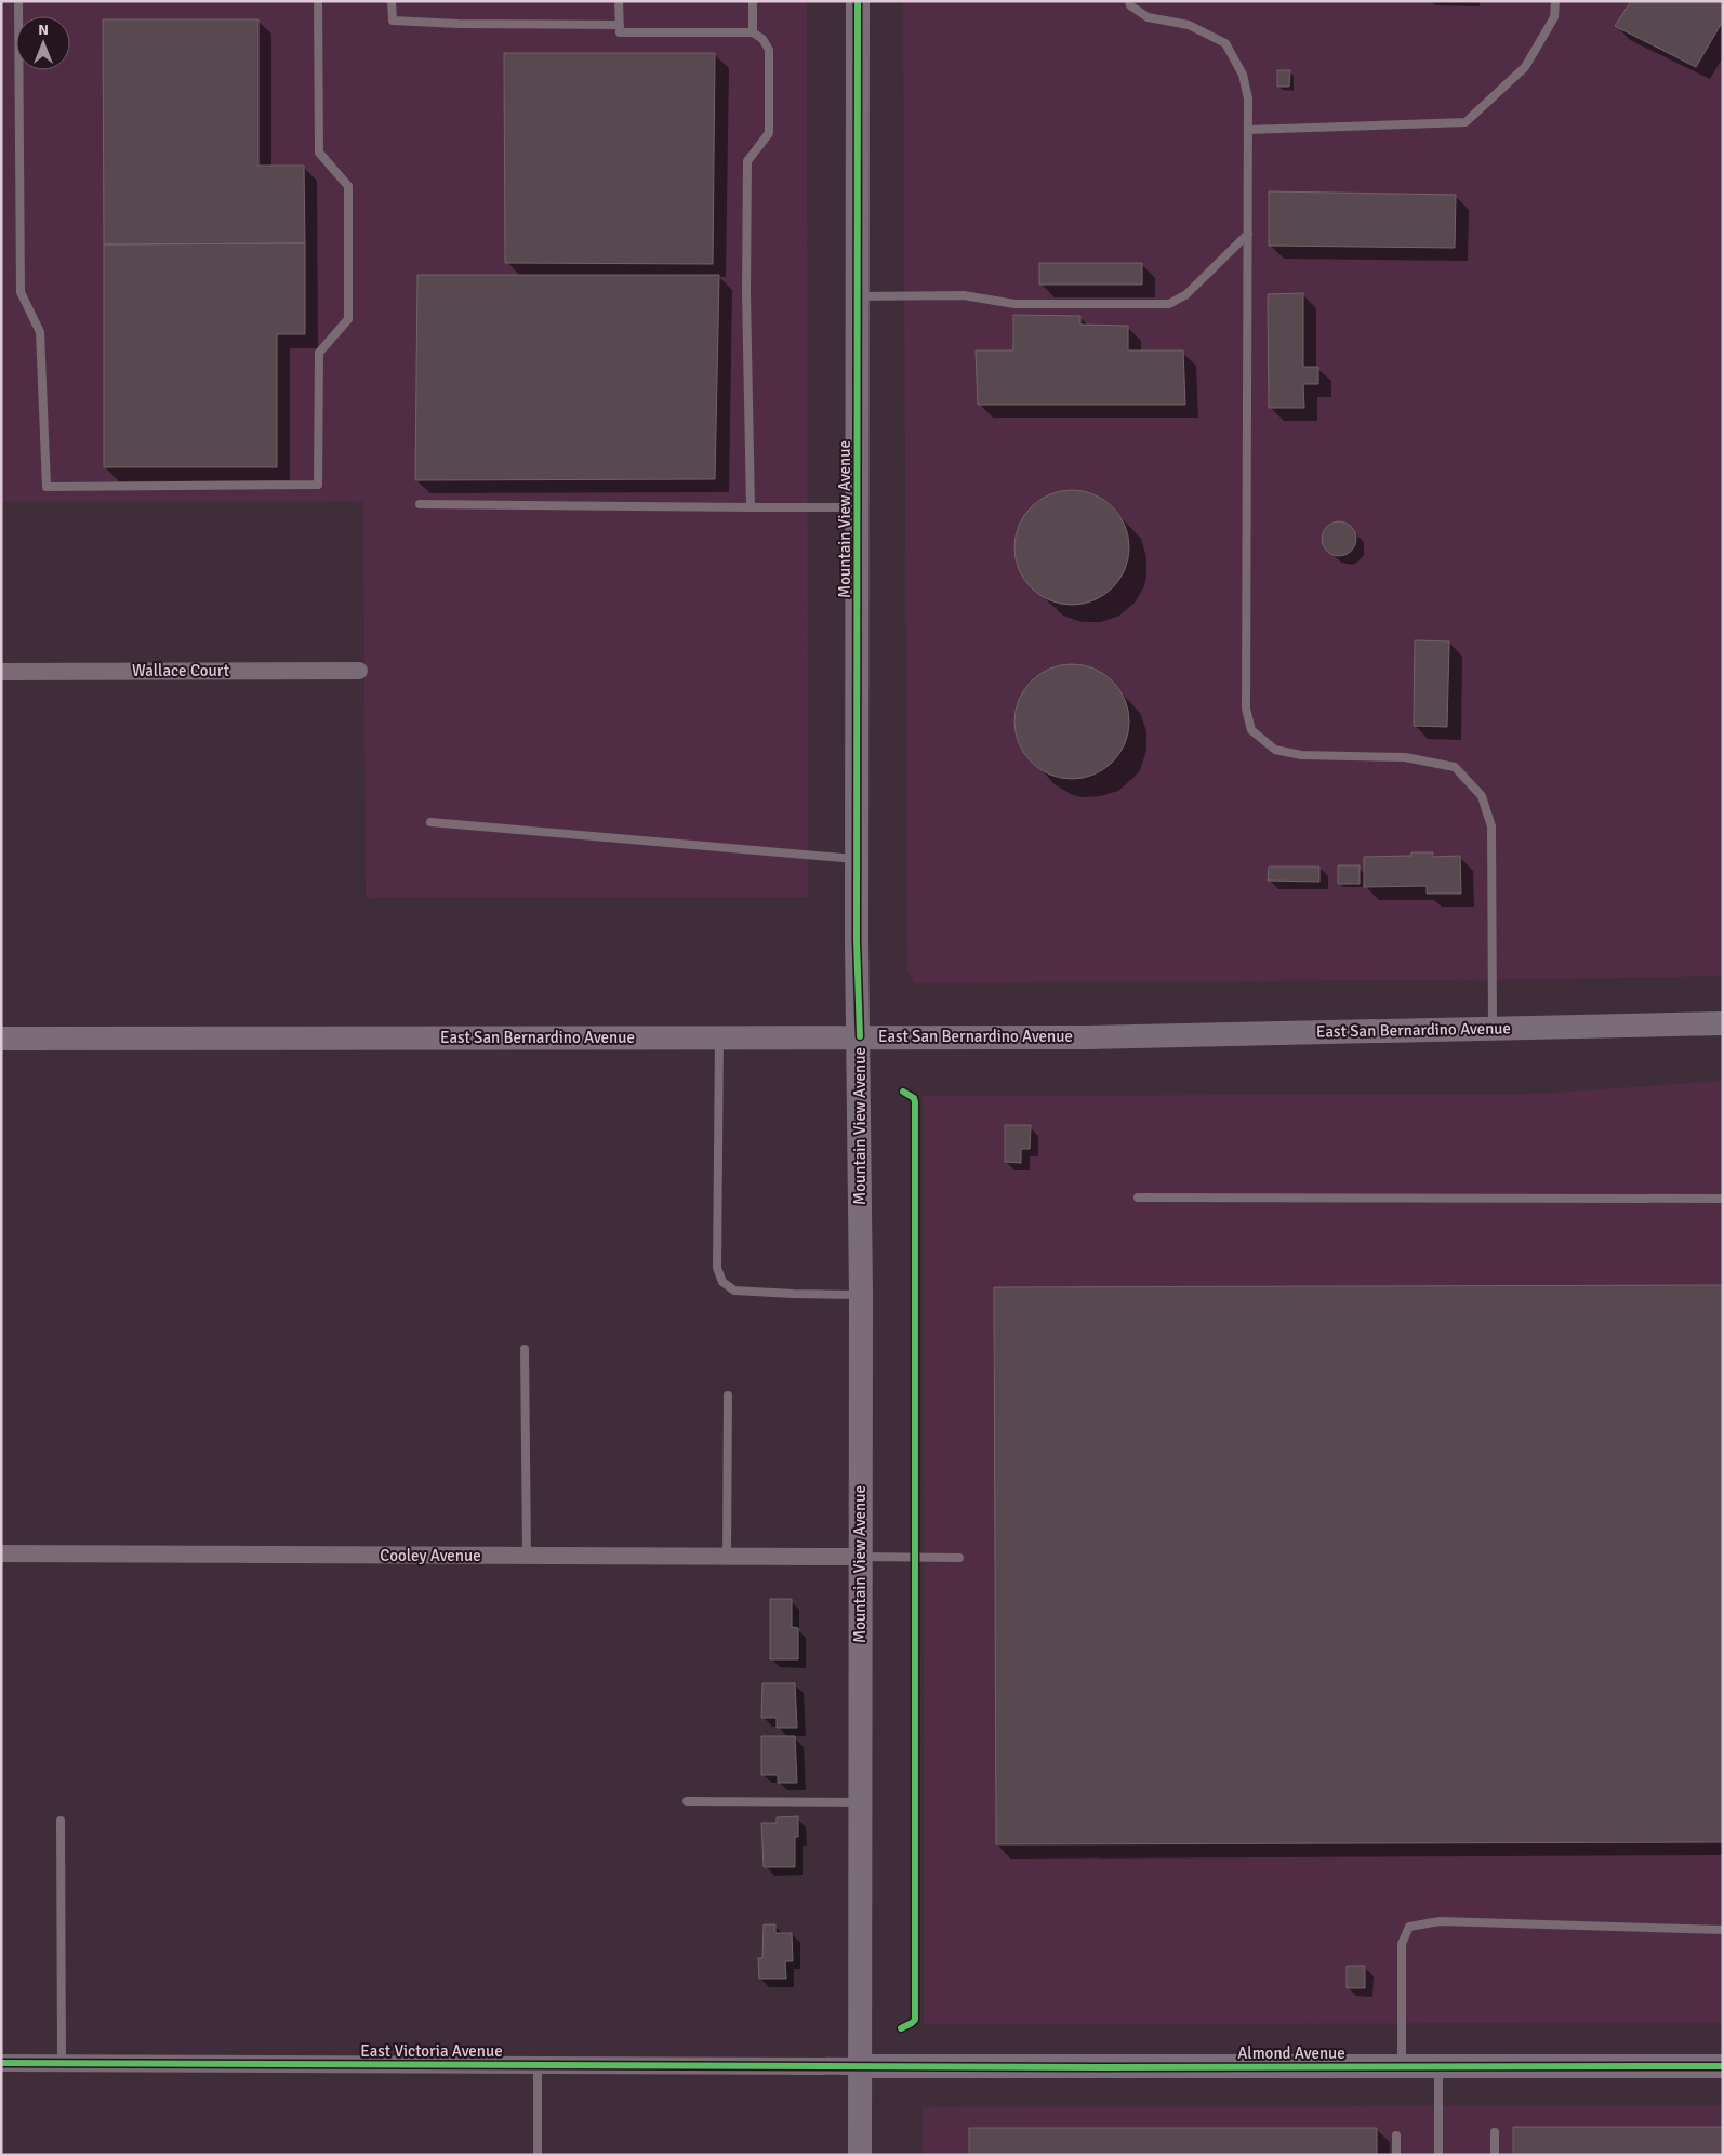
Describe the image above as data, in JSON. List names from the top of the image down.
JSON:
{
  "streets": {
    "main road": ["Mountain View Avenue", "East San Bernardino Avenue", "Almond Avenue"],
    "street": ["Wallace Court", "Cooley Avenue", "East Victoria Avenue"]
  },
  "crossings": [
    ["Mountain View Avenue", "East San Bernardino Avenue"],
    ["Mountain View Avenue", "Cooley Avenue"],
    ["Mountain View Avenue", "East Victoria Avenue"],
    ["Mountain View Avenue", "Almond Avenue"],
    ["East Victoria Avenue", "Almond Avenue"]
  ],
  "north": "top"
}
